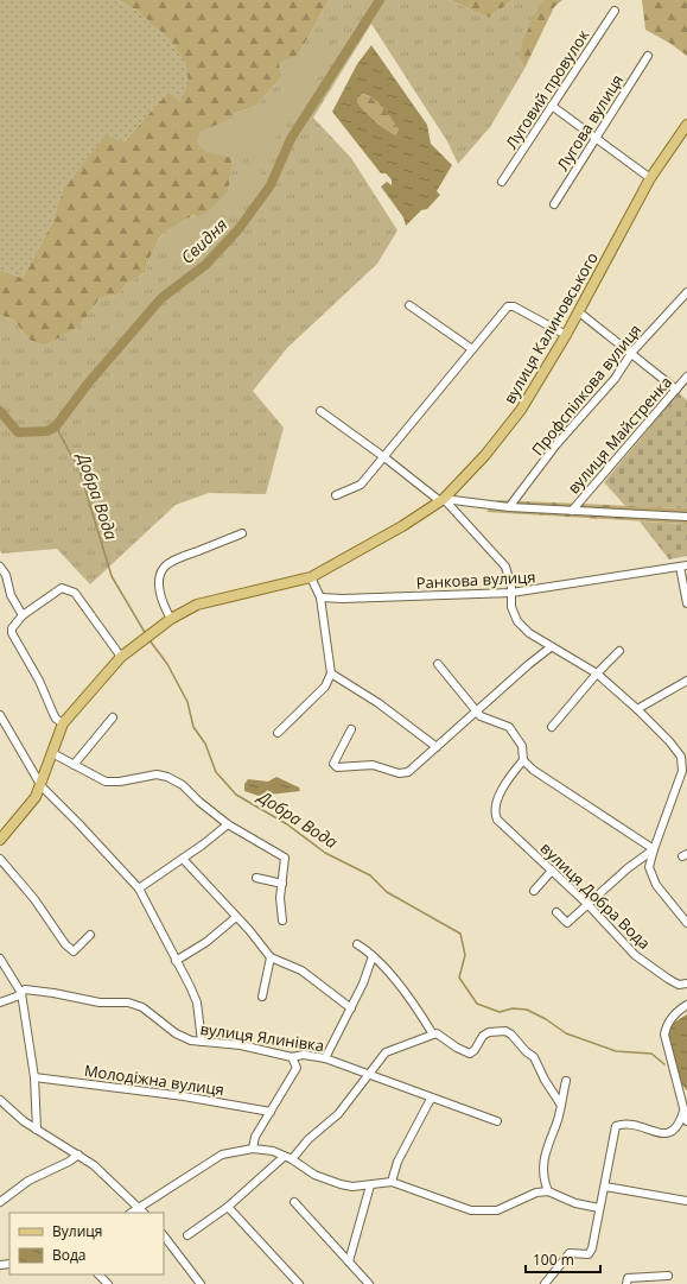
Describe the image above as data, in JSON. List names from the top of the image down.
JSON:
{
  "streets": {
    "main road": ["вулиця Калиновського"],
    "street": [
      "Луговий провулок",
      "Лугова вулиця",
      "Профспілкова вулиця",
      "вулиця Майстренка",
      "Ранкова вулиця",
      "вулиця Добра Вода",
      "вулиця Ялинівка",
      "Молодіжна вулиця"
    ]
  },
  "water": ["Свидня", "Добра Вода"],
  "legend": ["Вулиця", "Вода"],
  "scale_bar": "100 m"
}
